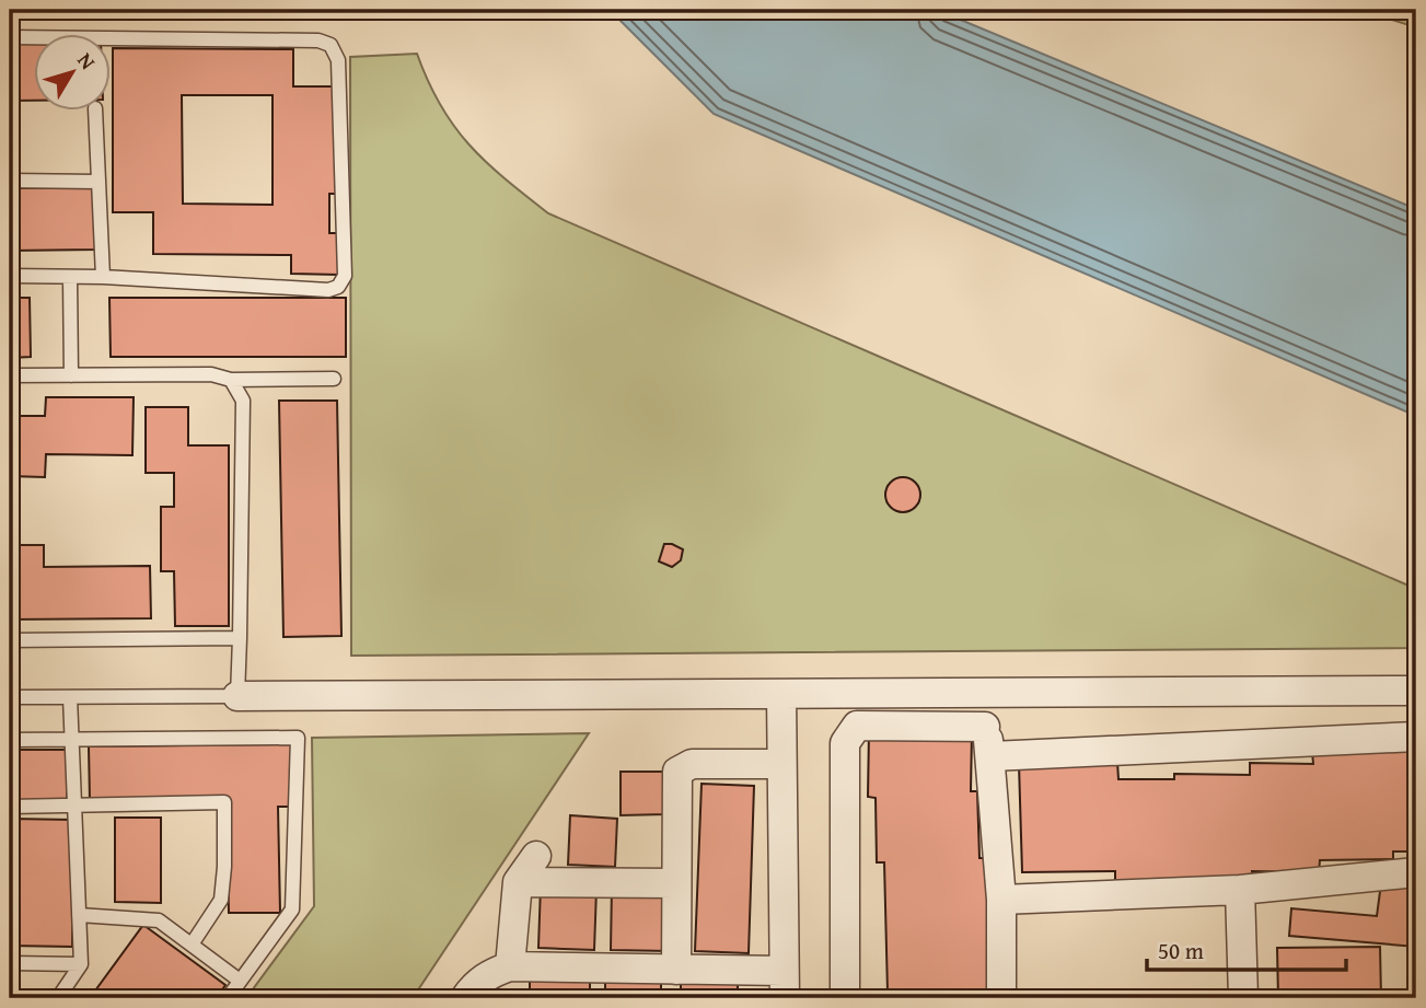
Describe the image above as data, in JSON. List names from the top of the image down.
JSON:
{
  "scale_bar": "50 m",
  "north": "top right"
}
